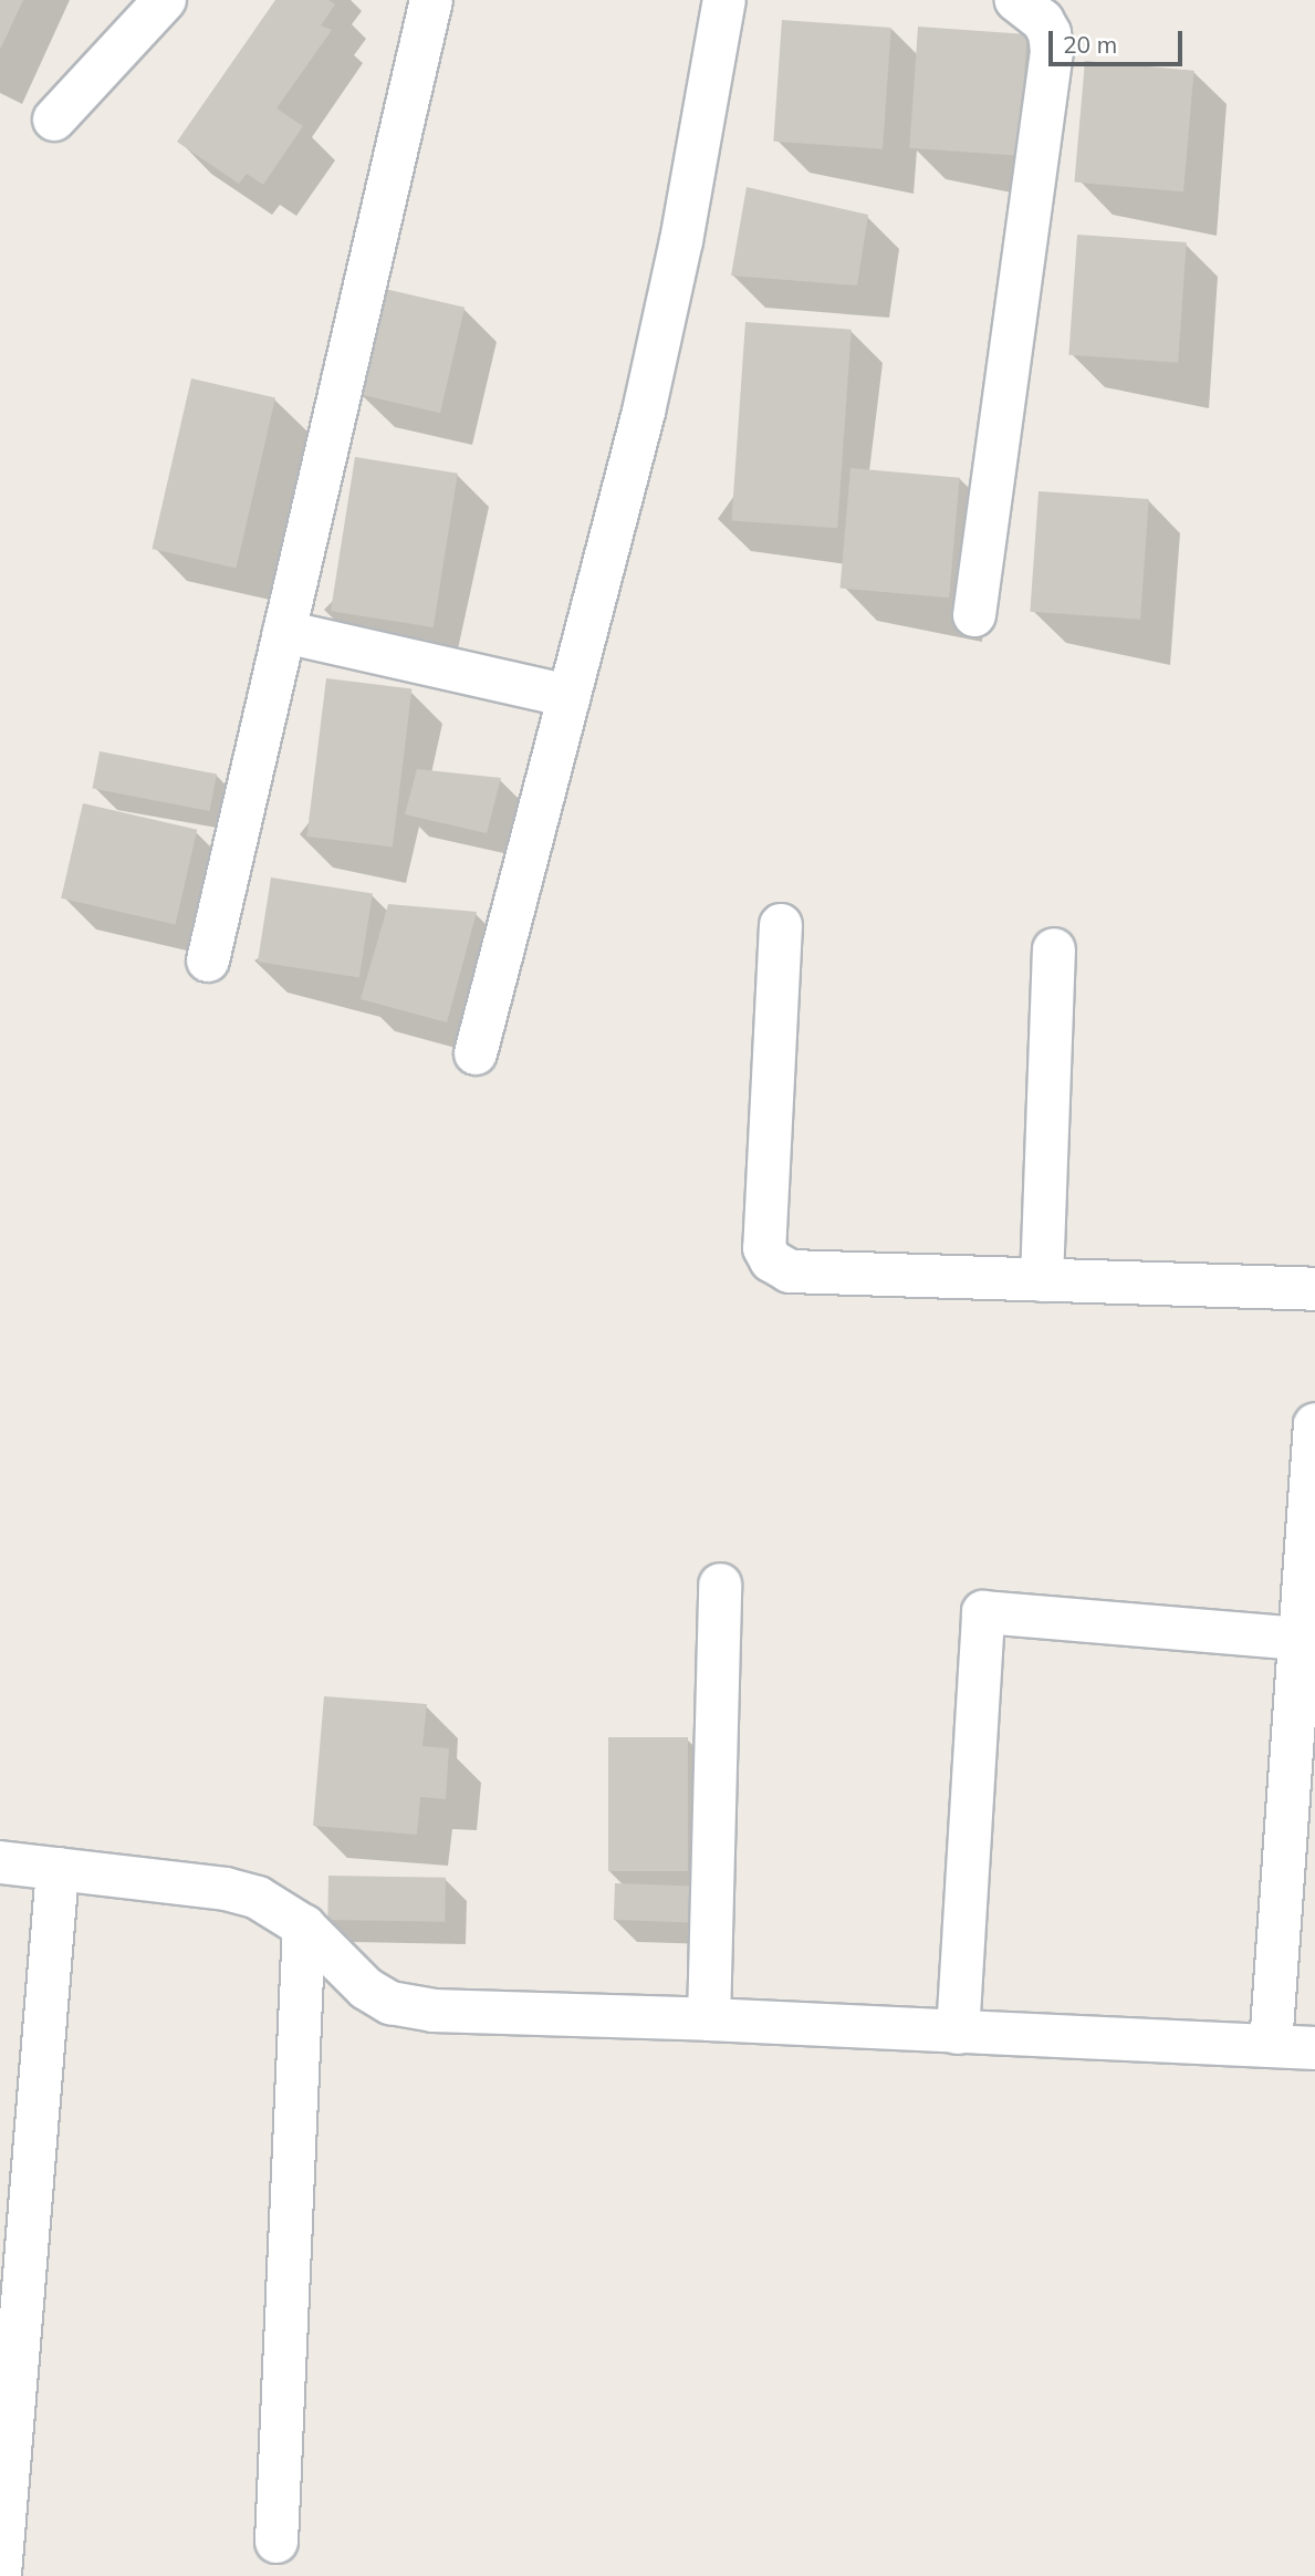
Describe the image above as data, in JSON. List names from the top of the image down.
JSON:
{
  "scale_bar": "20 m"
}
